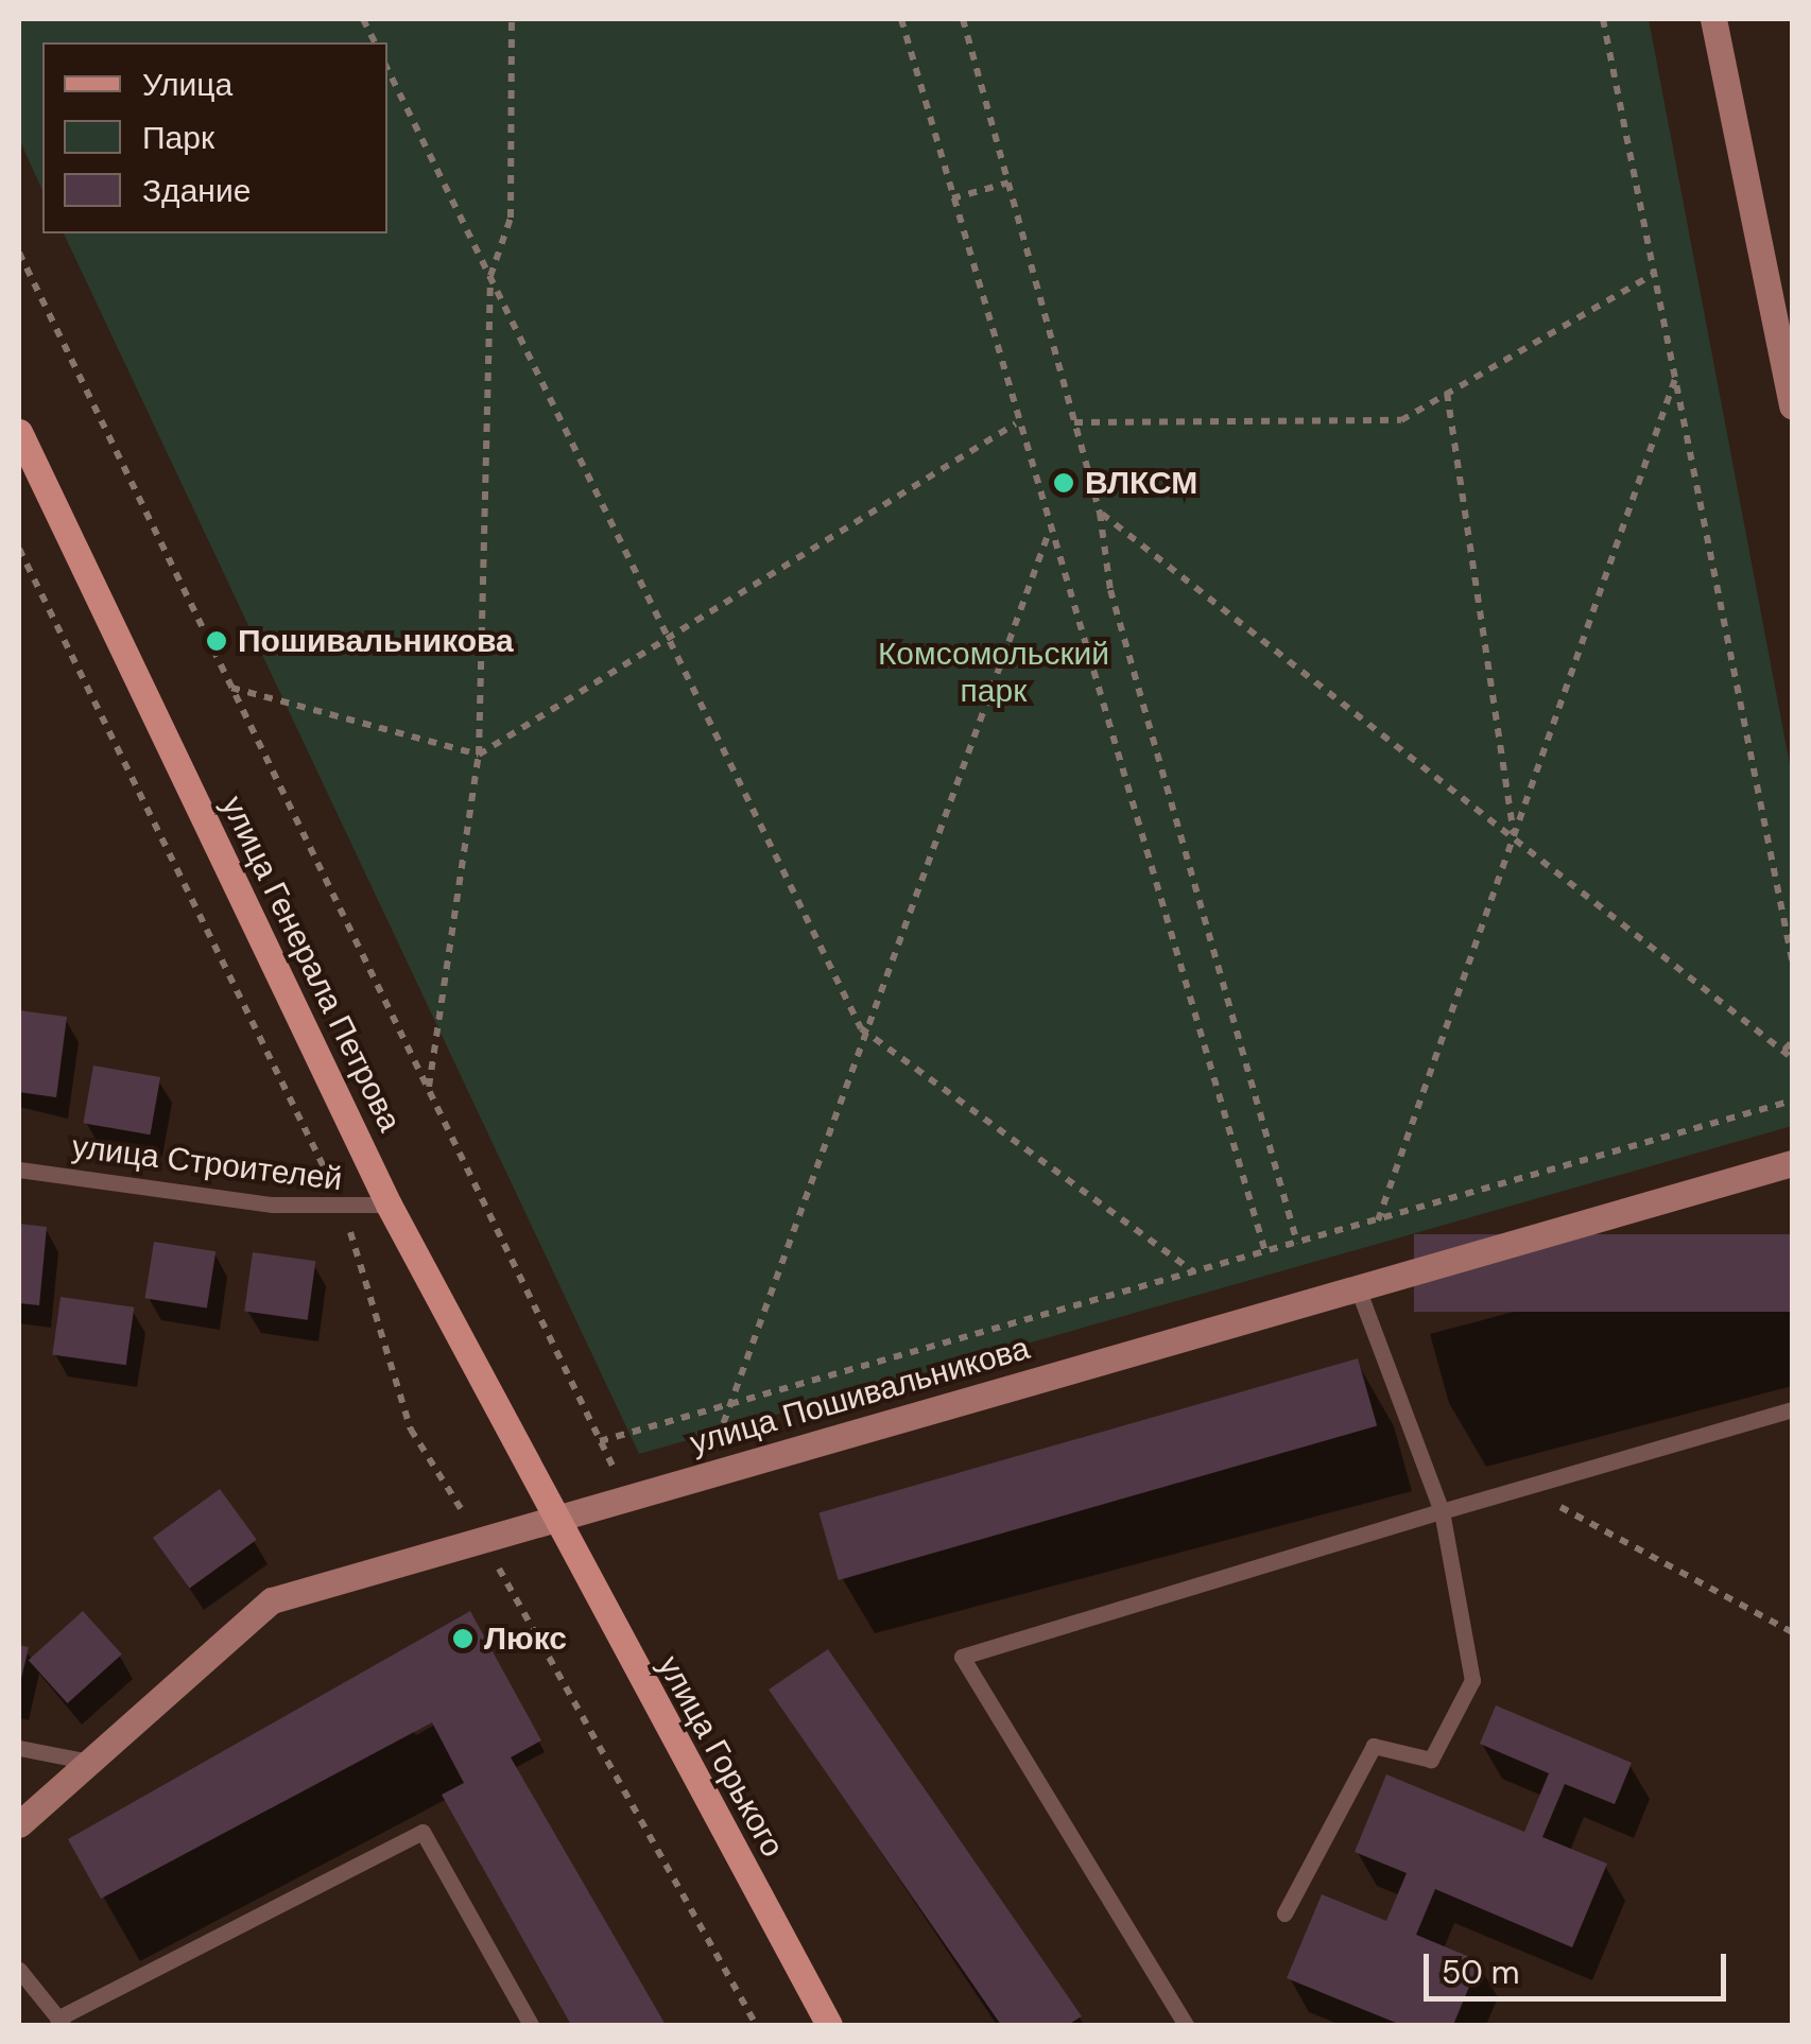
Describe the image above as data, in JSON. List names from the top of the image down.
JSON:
{
  "streets": {
    "main road": ["улица Генерала Петрова", "улица Пошивальникова", "улица Горького"],
    "lane": ["улица Строителей"]
  },
  "crossings": [
    ["улица Генерала Петрова", "улица Строителей"],
    ["улица Генерала Петрова", "улица Пошивальникова"],
    ["улица Генерала Петрова", "улица Горького"],
    ["улица Пошивальникова", "улица Горького"]
  ],
  "parks": ["Комсомольский парк"],
  "places": ["ВЛКСМ", "Пошивальникова", "Люкс"],
  "legend": ["Улица", "Парк", "Здание"],
  "scale_bar": "50 m"
}
